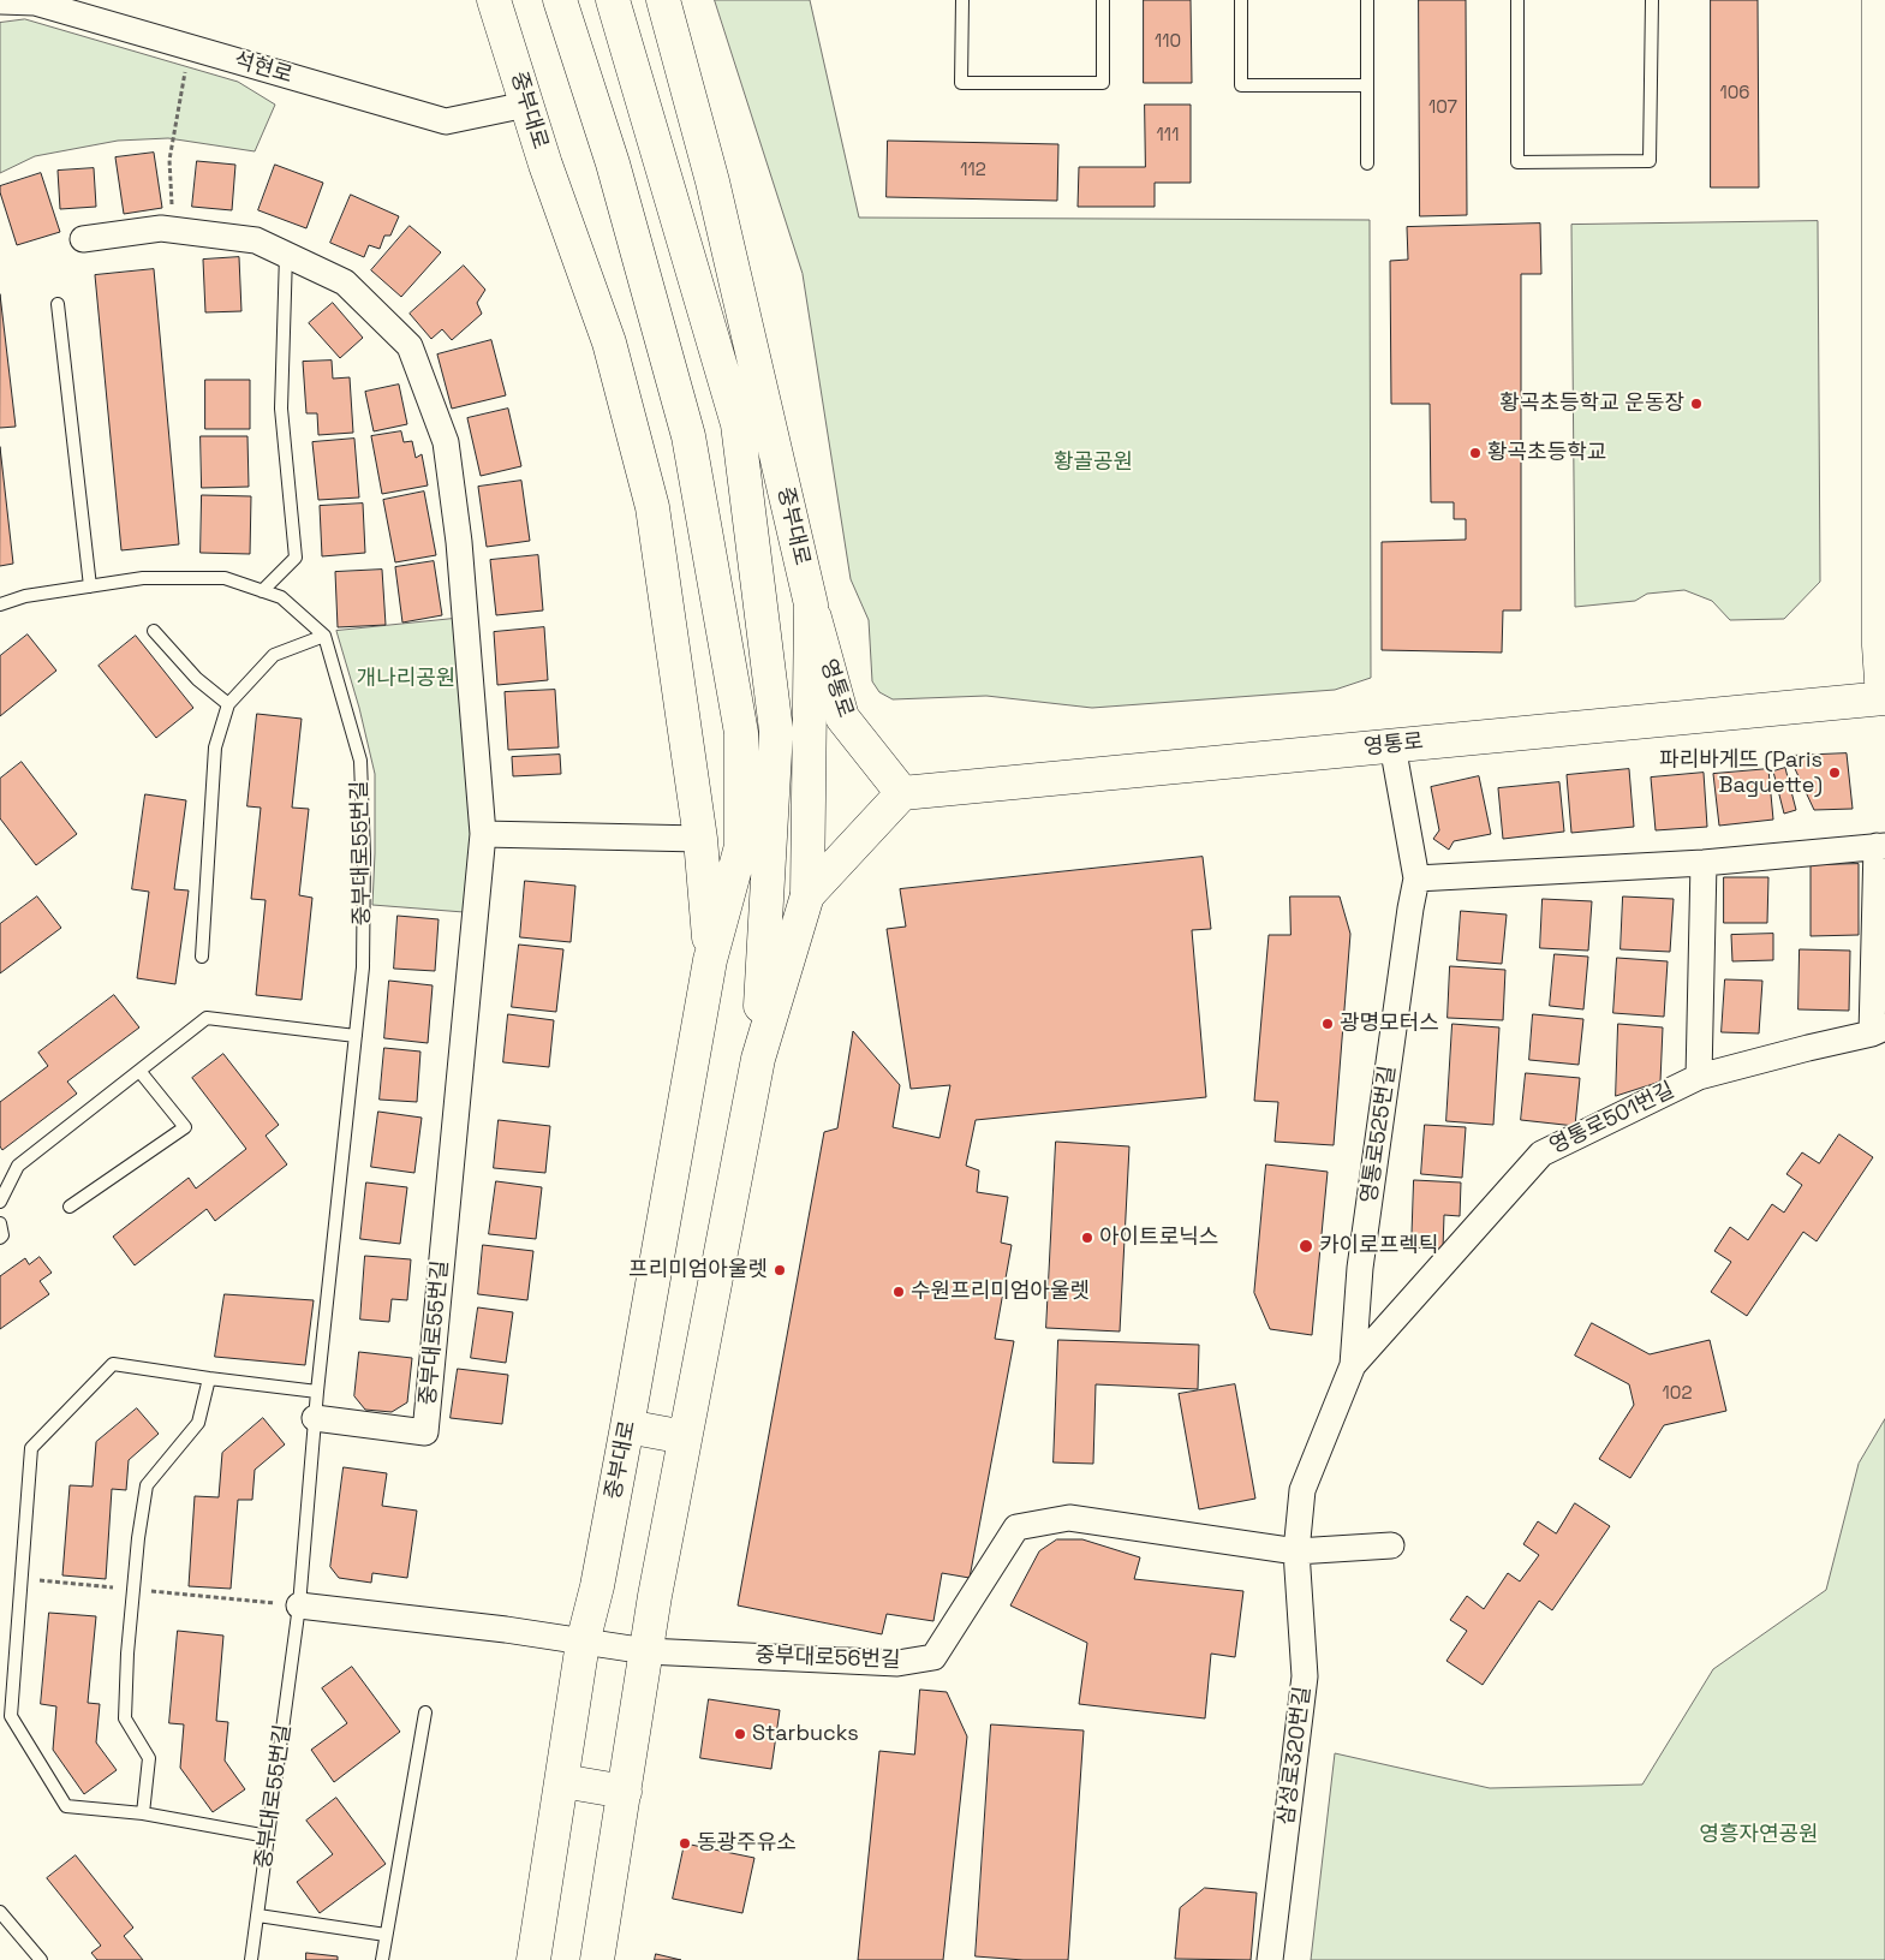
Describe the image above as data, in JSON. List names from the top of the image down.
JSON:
{
  "streets": {
    "main road": ["중부대로", "영통로"],
    "street": [
      "석현로",
      "중부대로55번길",
      "영통로501번길",
      "영통로525번길",
      "중부대로56번길",
      "삼성로320번길"
    ]
  },
  "crossings": [
    ["석현로", "중부대로"],
    ["중부대로", "영통로"],
    ["중부대로", "중부대로56번길"],
    ["영통로", "영통로525번길"],
    ["중부대로55번길", "중부대로56번길"],
    ["영통로501번길", "영통로525번길"],
    ["영통로525번길", "중부대로56번길"],
    ["영통로525번길", "삼성로320번길"],
    ["중부대로56번길", "삼성로320번길"]
  ],
  "parks": ["황골공원", "개나리공원", "영흥자연공원"],
  "places": [
    "황곡초등학교 운동장",
    "황곡초등학교",
    "파리바게뜨 (Paris Baguette)",
    "광명모터스",
    "아이트로닉스",
    "카이로프렉틱",
    "프리미엄아울렛",
    "수원프리미엄아울렛",
    "Starbucks",
    "동광주유소"
  ],
  "house_numbers": [
    "110",
    "106",
    "107",
    "111",
    "112",
    "102"
  ]
}
